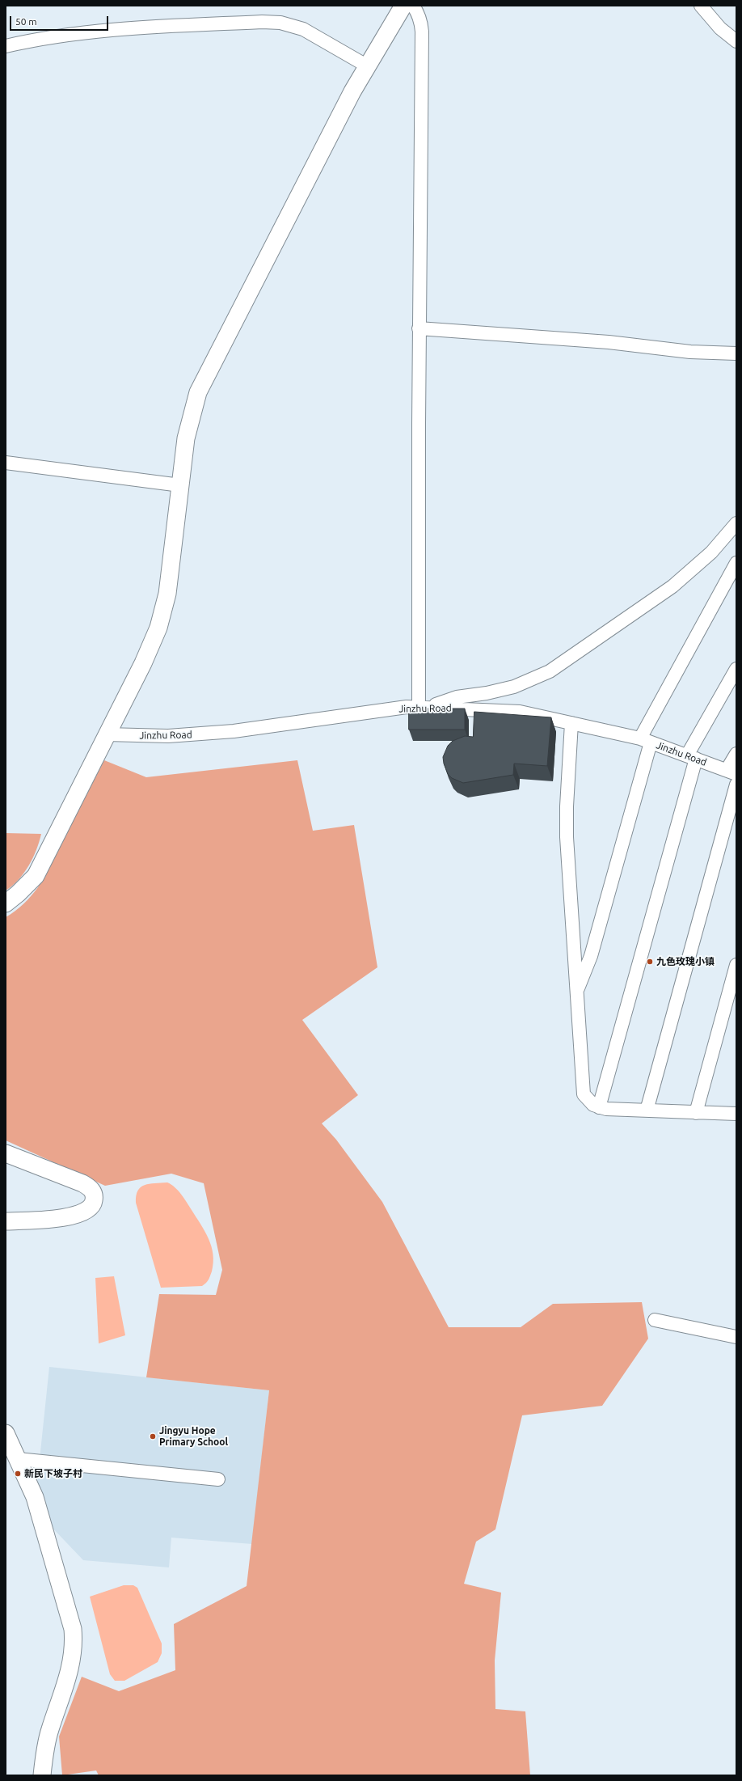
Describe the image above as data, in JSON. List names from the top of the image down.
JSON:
{
  "streets": {
    "street": ["Jinzhu Road"]
  },
  "places": ["九色玫瑰小镇", "Jingyu Hope Primary School", "新民下坡子村"],
  "scale_bar": "50 m"
}
